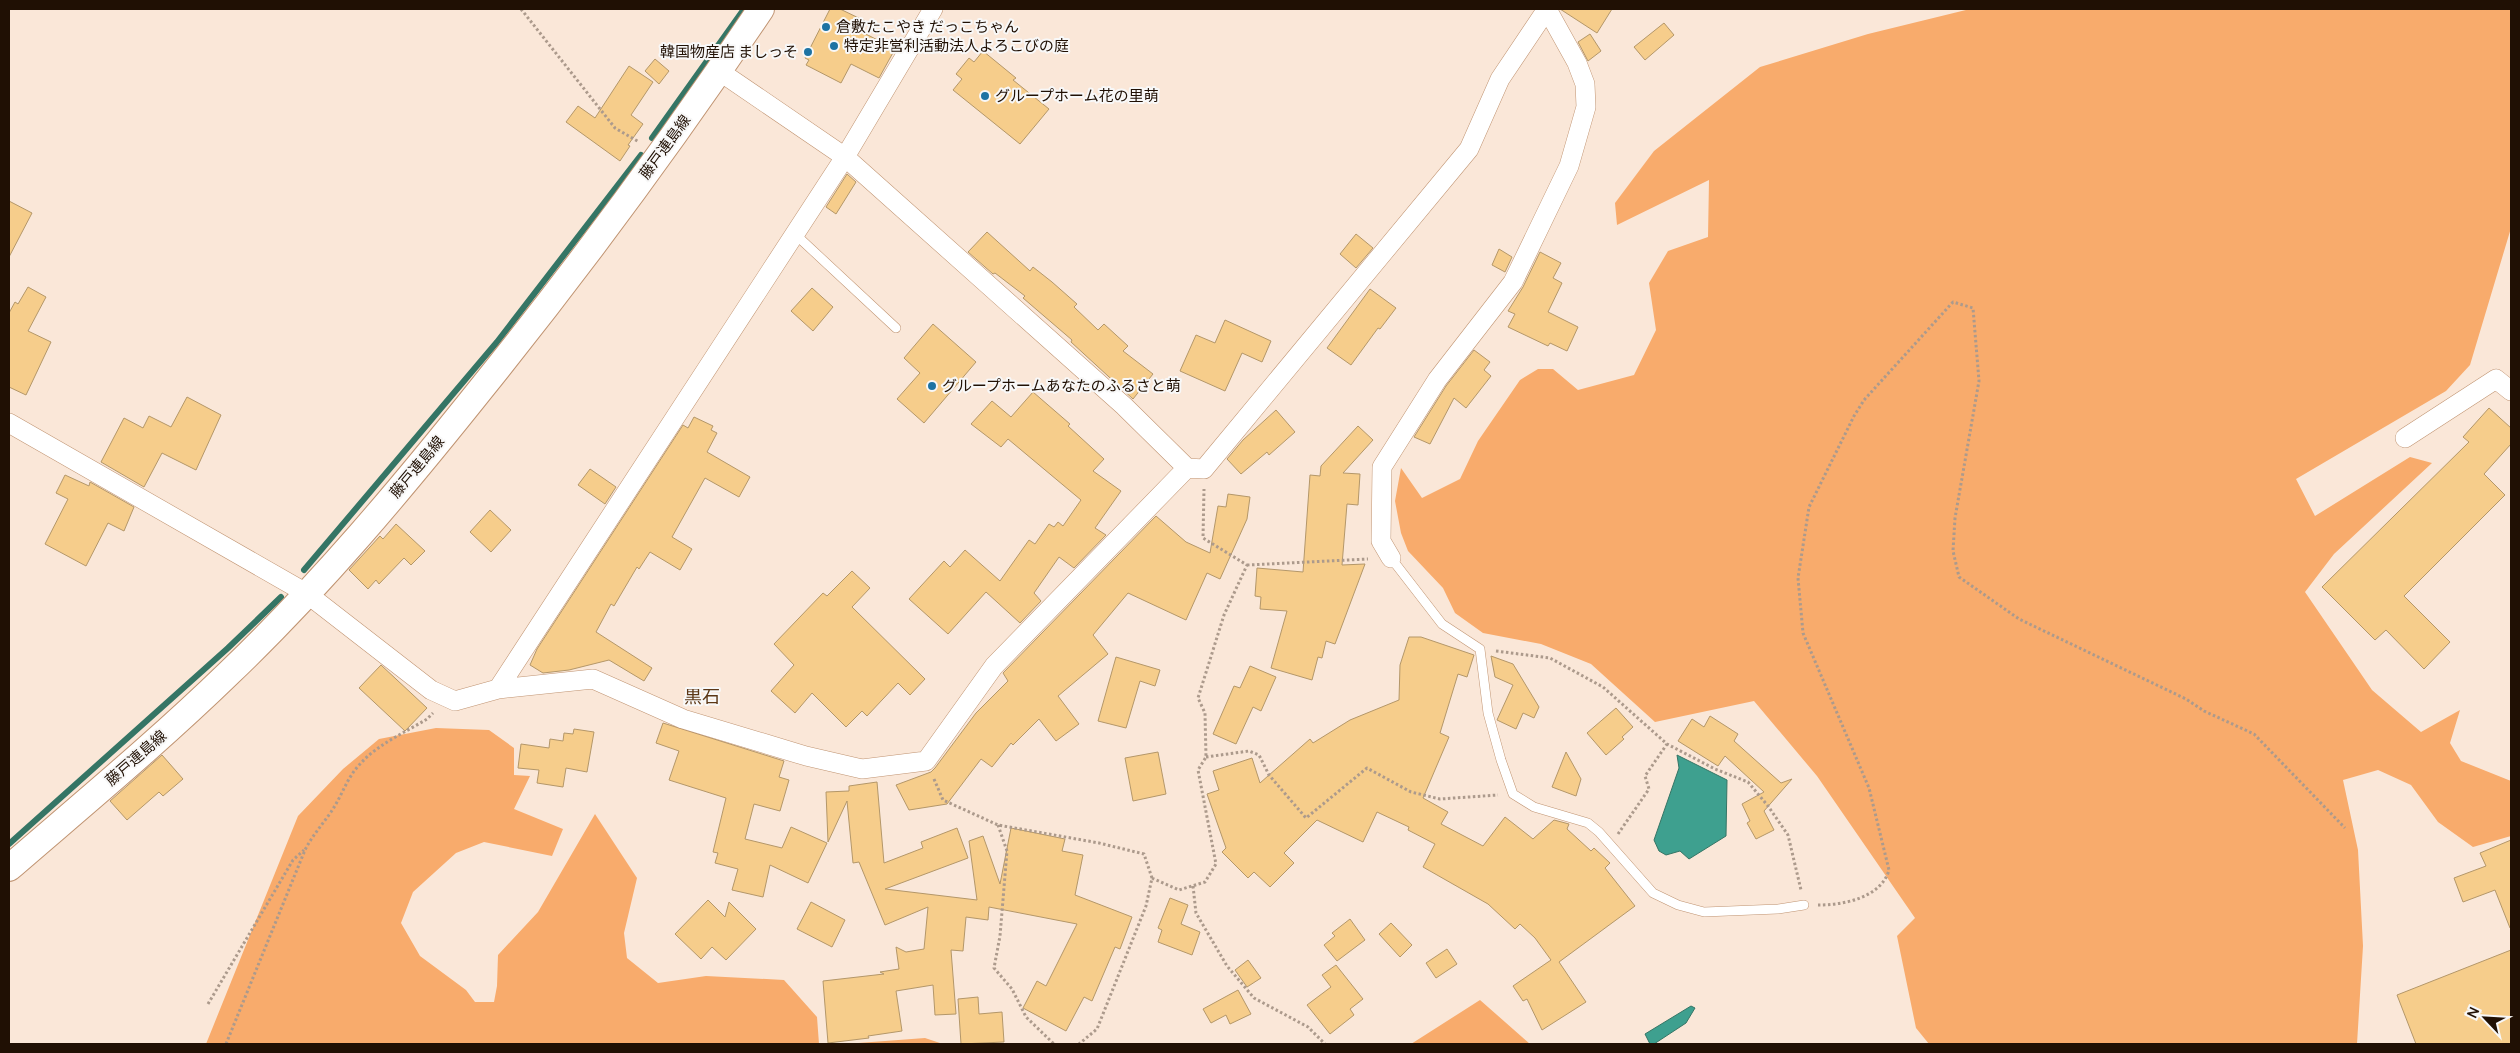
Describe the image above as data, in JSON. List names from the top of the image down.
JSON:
{
  "streets": {
    "main road": ["藤戸連島線"]
  },
  "districts": ["黒石"],
  "places": [
    "倉敷たこやき だっこちゃん",
    "特定非営利活動法人よろこびの庭",
    "韓国物産店 ましっそ",
    "グループホーム花の里萌",
    "グループホームあなたのふるさと萌"
  ],
  "north": "top left"
}
